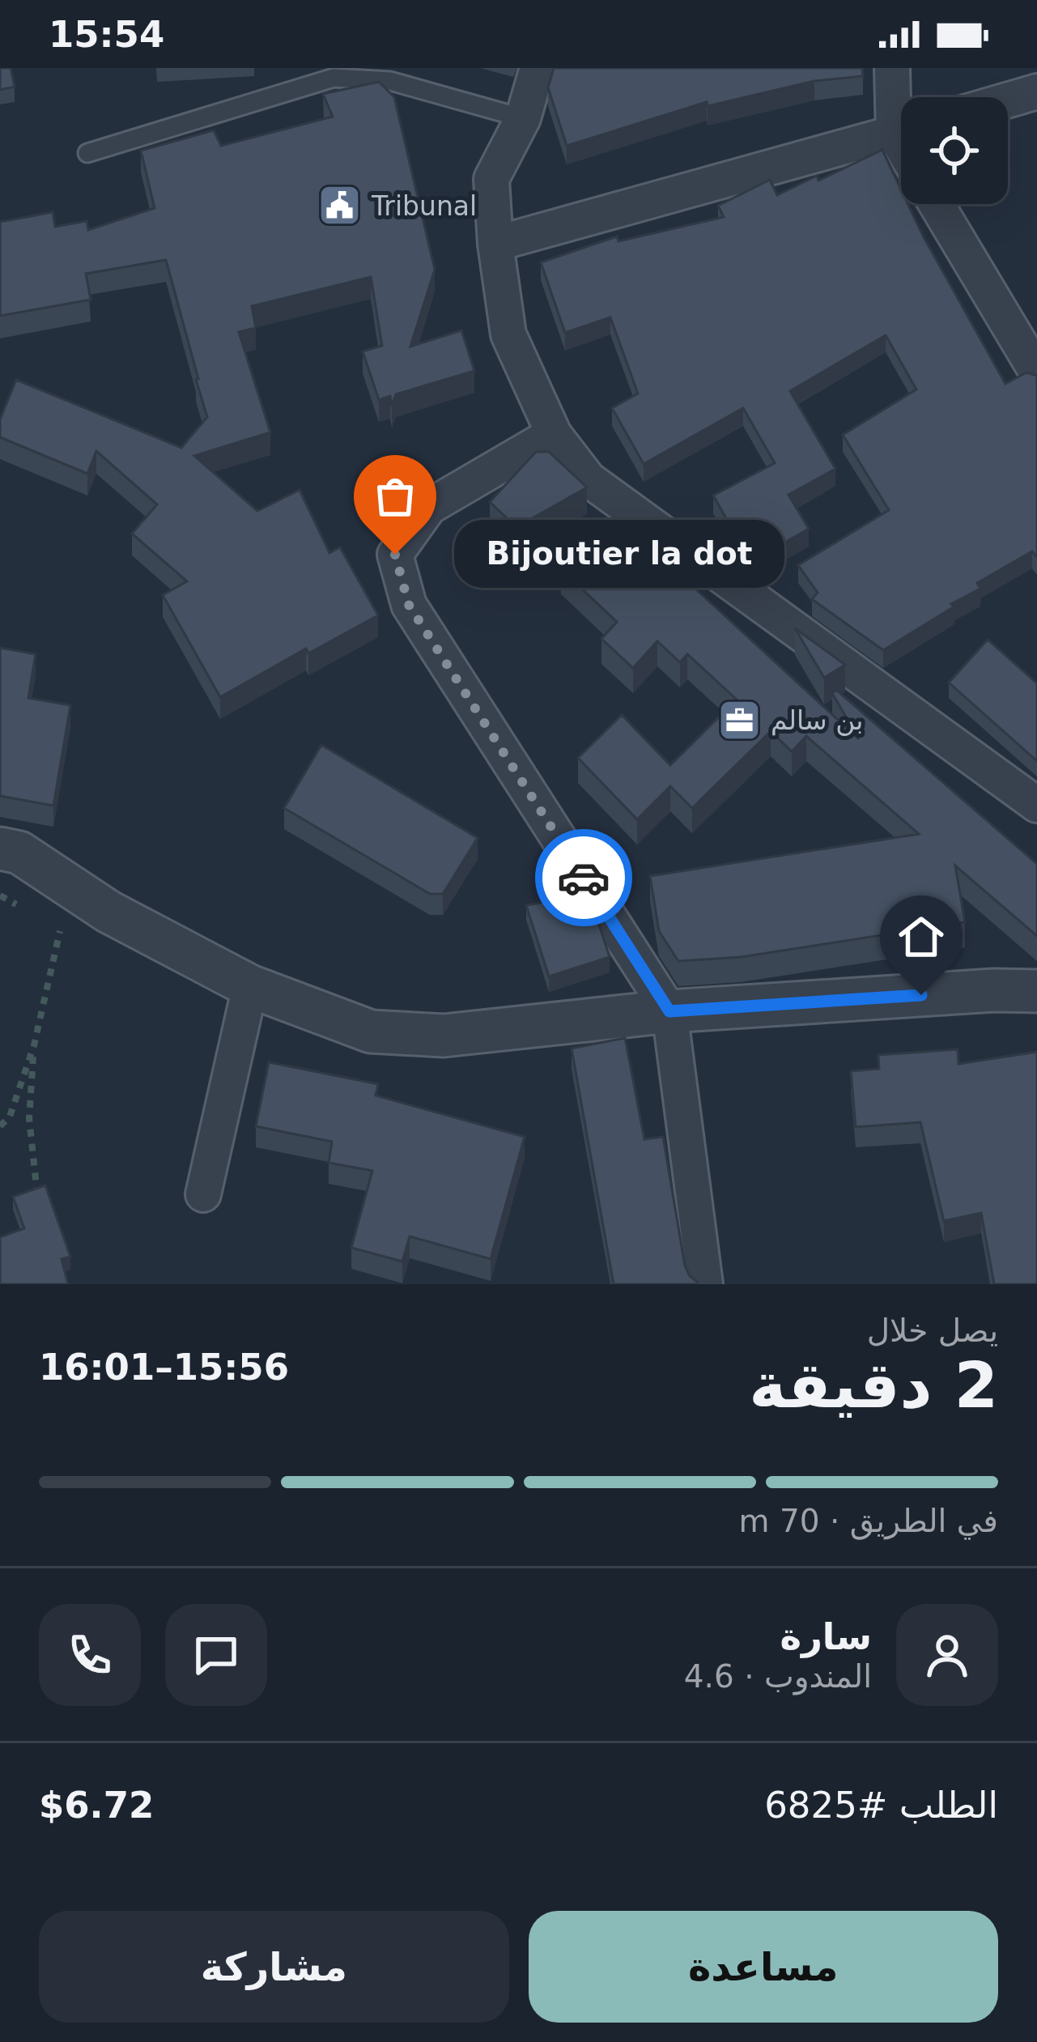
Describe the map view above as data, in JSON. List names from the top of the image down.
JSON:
{
  "places": {
    "public building": ["Tribunal"],
    "other": ["Bijoutier la dot"],
    "office": ["بن سالم"]
  },
  "page": {
    "status": "15:54",
    "bubble": "Bijoutier la dot",
    "heading": ["2 دقيقة", "يصل خلال", "15:56–16:01"],
    "panel": [
      "سارة",
      "المندوب · 4.6",
      "الطلب #6825",
      "$6.72"
    ],
    "bar": "في الطريق · 70 m",
    "buttons": ["مساعدة", "مشاركة"]
  }
}
